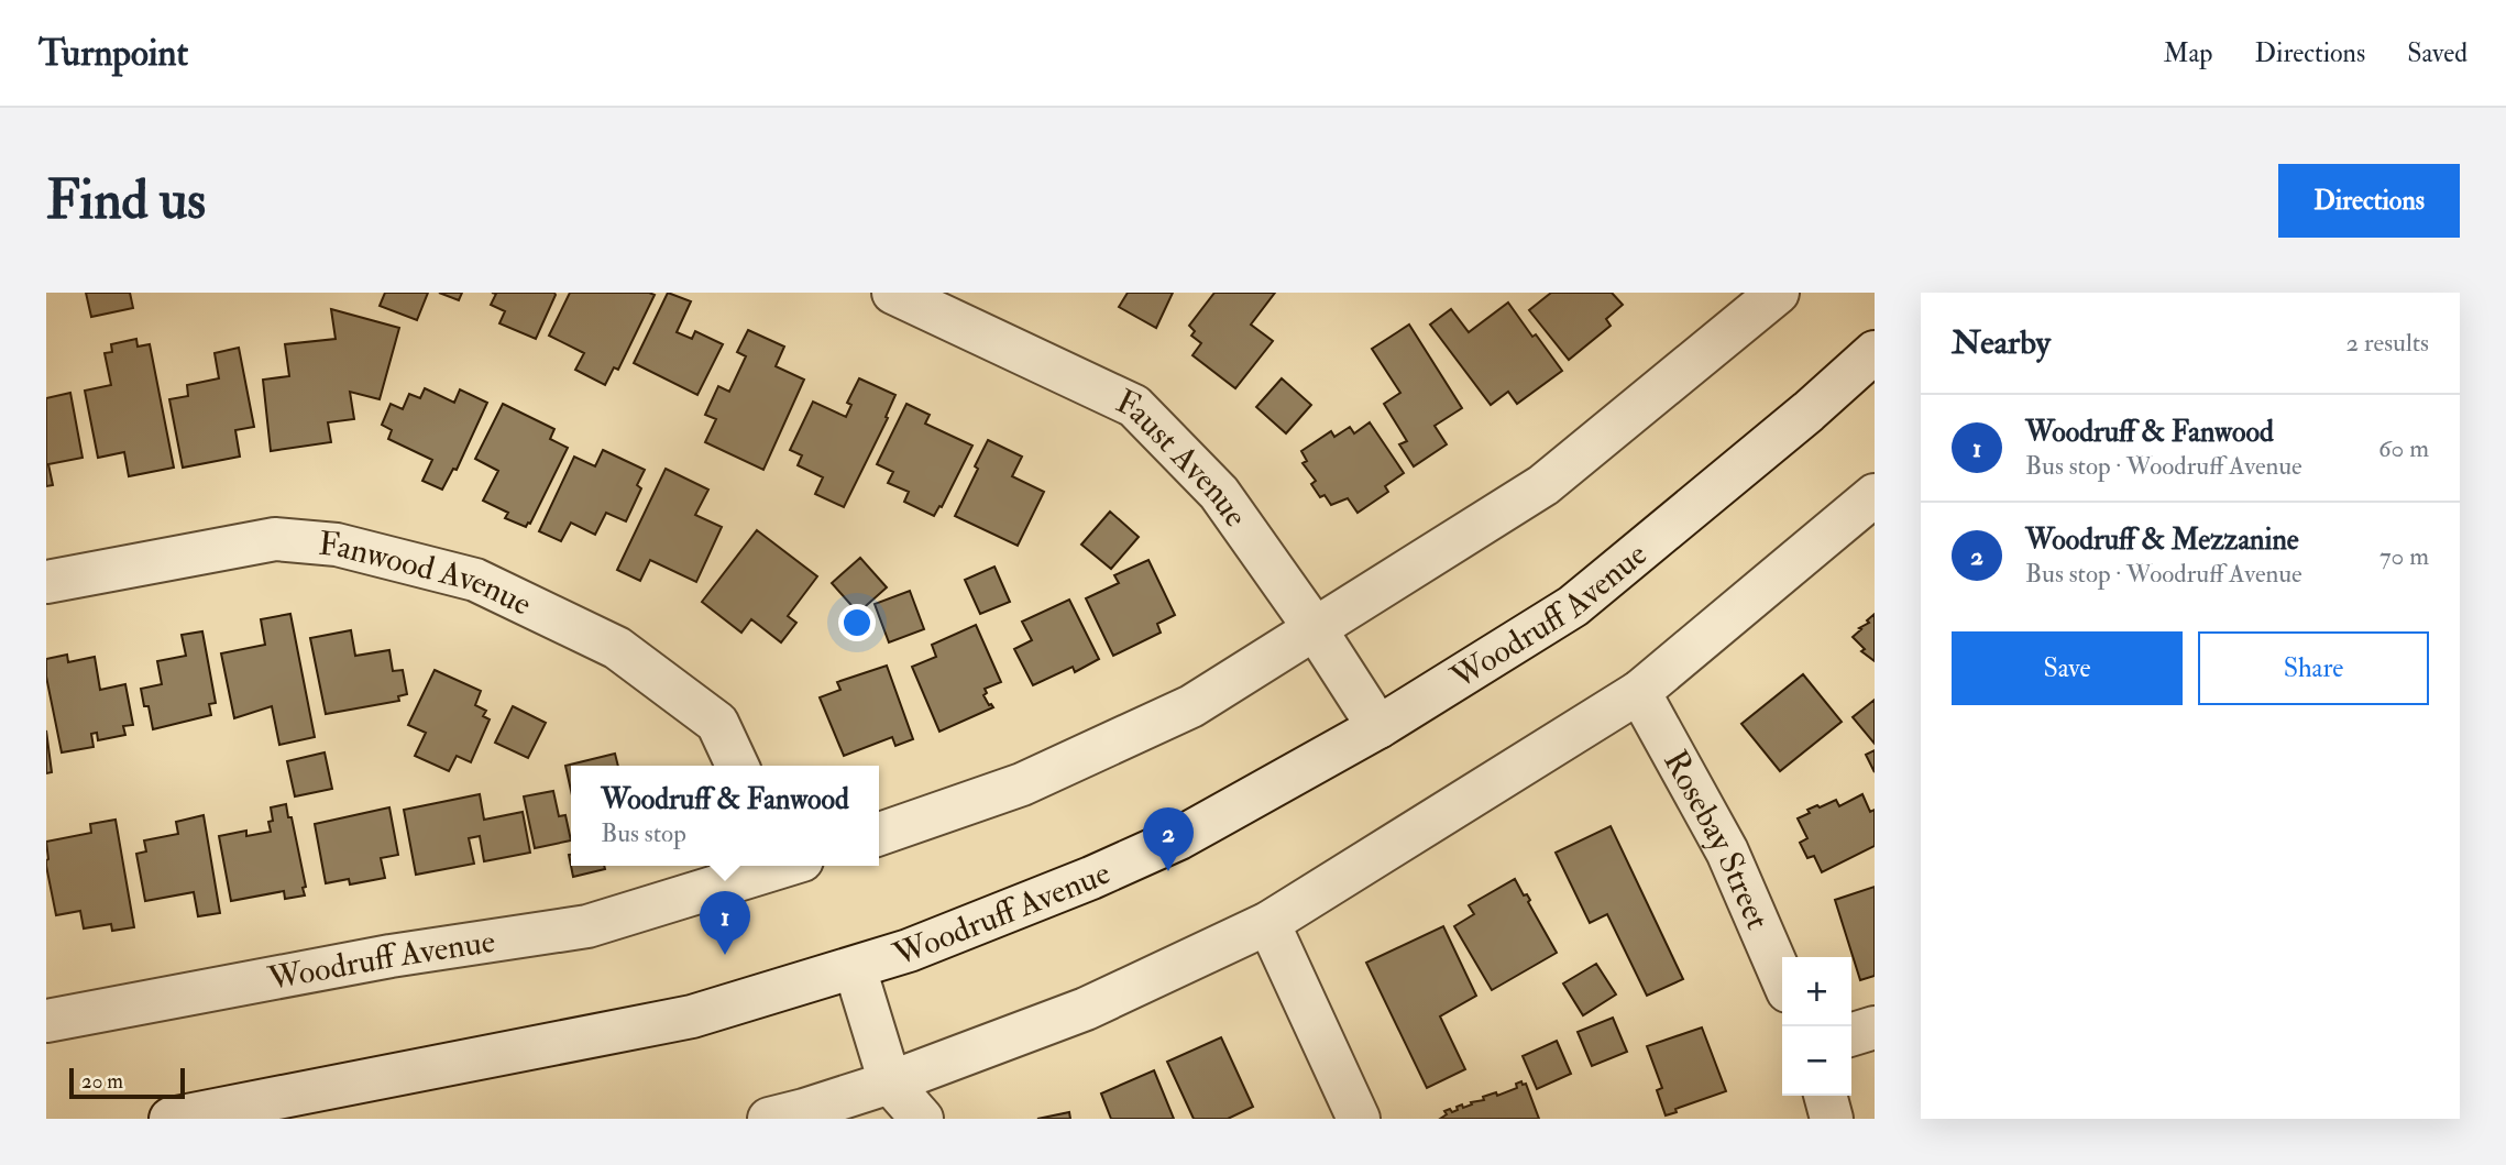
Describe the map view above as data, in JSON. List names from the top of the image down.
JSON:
{
  "streets": {
    "street": [
      "Faust Avenue",
      "Fanwood Avenue",
      "Woodruff Avenue",
      "Rosebay Street"
    ]
  },
  "crossings": [
    ["Faust Avenue", "Woodruff Avenue"]
  ],
  "scale_bar": "20 m",
  "page": {
    "header": "Turnpoint",
    "nav": ["Map", "Directions", "Saved"],
    "buttons": [
      "Directions",
      ["Save", "Share"]
    ],
    "title": "Find us",
    "heading": ["Nearby", "2 results"],
    "list": [
      {
        "mark": "1",
        "name": "Woodruff & Fanwood",
        "note": "Bus stop · Woodruff Avenue",
        "value": "60 m"
      },
      {
        "mark": "2",
        "name": "Woodruff & Mezzanine",
        "note": "Bus stop · Woodruff Avenue",
        "value": "70 m"
      }
    ],
    "popup": ["Woodruff & Fanwood", "Bus stop"],
    "pins": ["2", "1"],
    "map_buttons": ["+", "−"],
    "scale": "20 m"
  }
}
